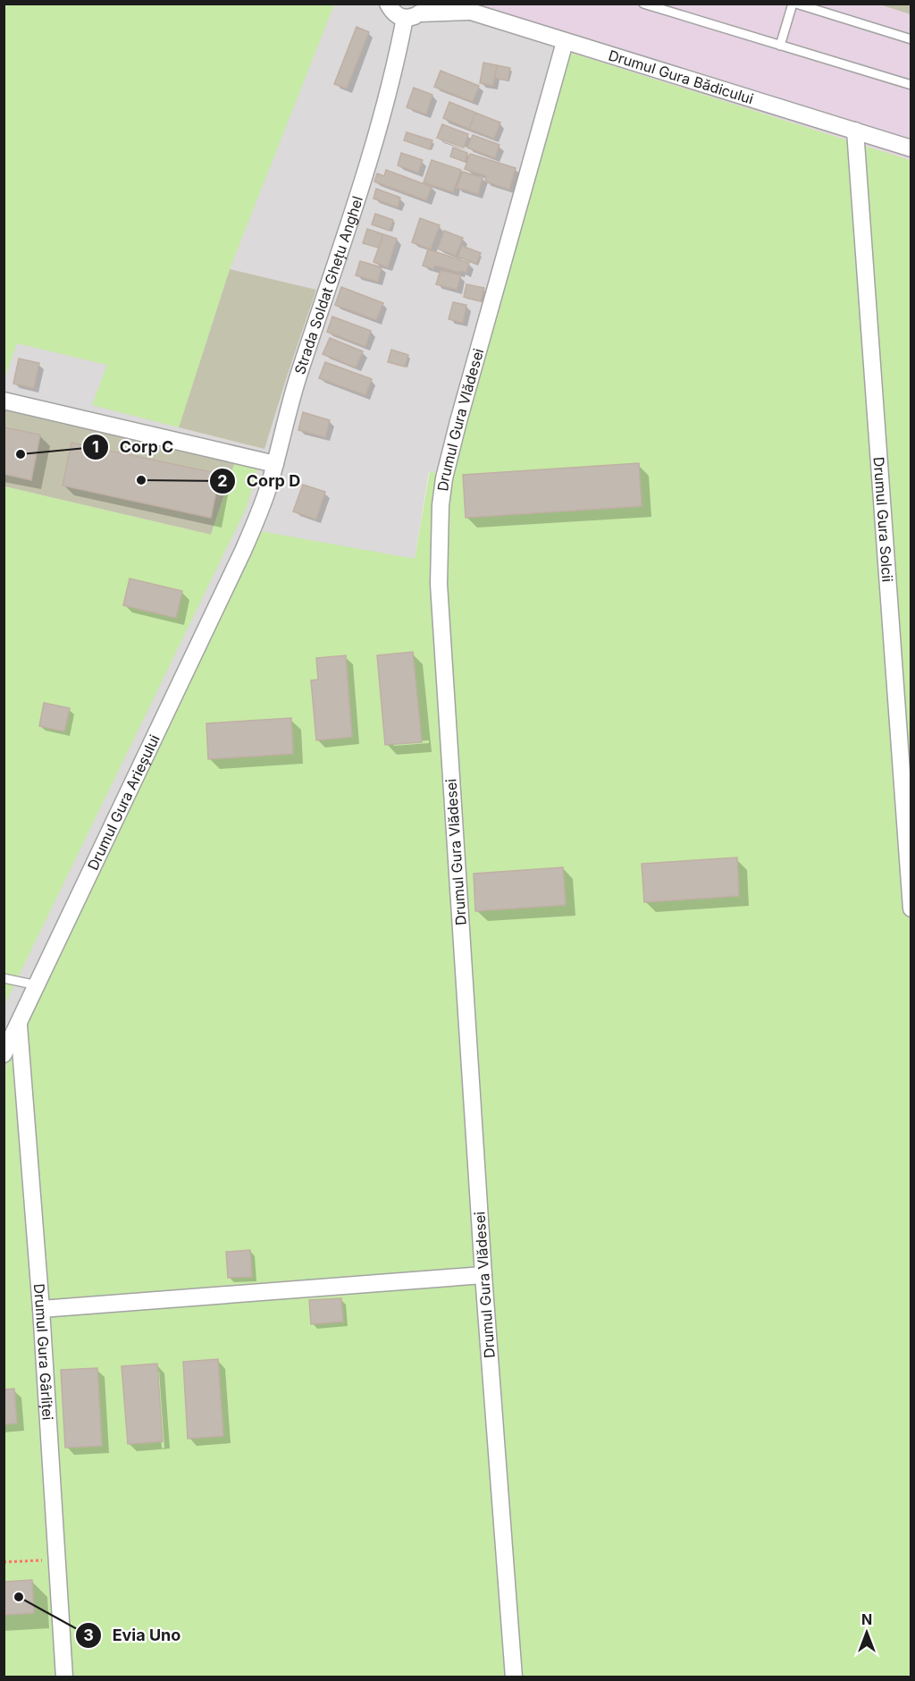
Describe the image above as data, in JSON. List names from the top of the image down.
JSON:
{
  "streets": {
    "street": [
      "Drumul Gura Bădicului",
      "Strada Soldat Ghețu Anghel",
      "Drumul Gura Vlădesei",
      "Drumul Gura Solcii",
      "Drumul Gura Arieșului",
      "Drumul Gura Gârliței"
    ]
  },
  "crossings": [
    ["Drumul Gura Bădicului", "Drumul Gura Vlădesei"],
    ["Drumul Gura Bădicului", "Drumul Gura Solcii"],
    ["Strada Soldat Ghețu Anghel", "Drumul Gura Arieșului"],
    ["Drumul Gura Arieșului", "Drumul Gura Gârliței"]
  ],
  "places": ["Corp C", "Corp D", "Evia Uno"],
  "north": "top"
}
